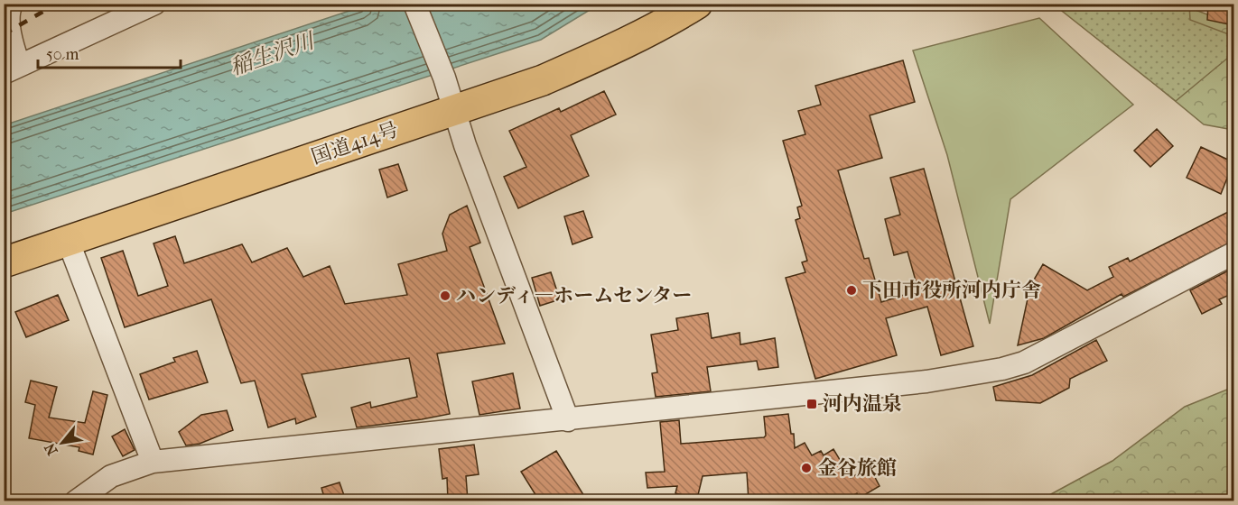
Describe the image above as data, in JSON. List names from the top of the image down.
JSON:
{
  "streets": {
    "highway": ["国道414号"]
  },
  "water": ["稲生沢川"],
  "places": {
    "other": ["下田市役所河内庁舎", "ハンディ―ホームセンター", "金谷旅館"],
    "transit": ["河内温泉"]
  },
  "scale_bar": "50 m",
  "north": "bottom left"
}
